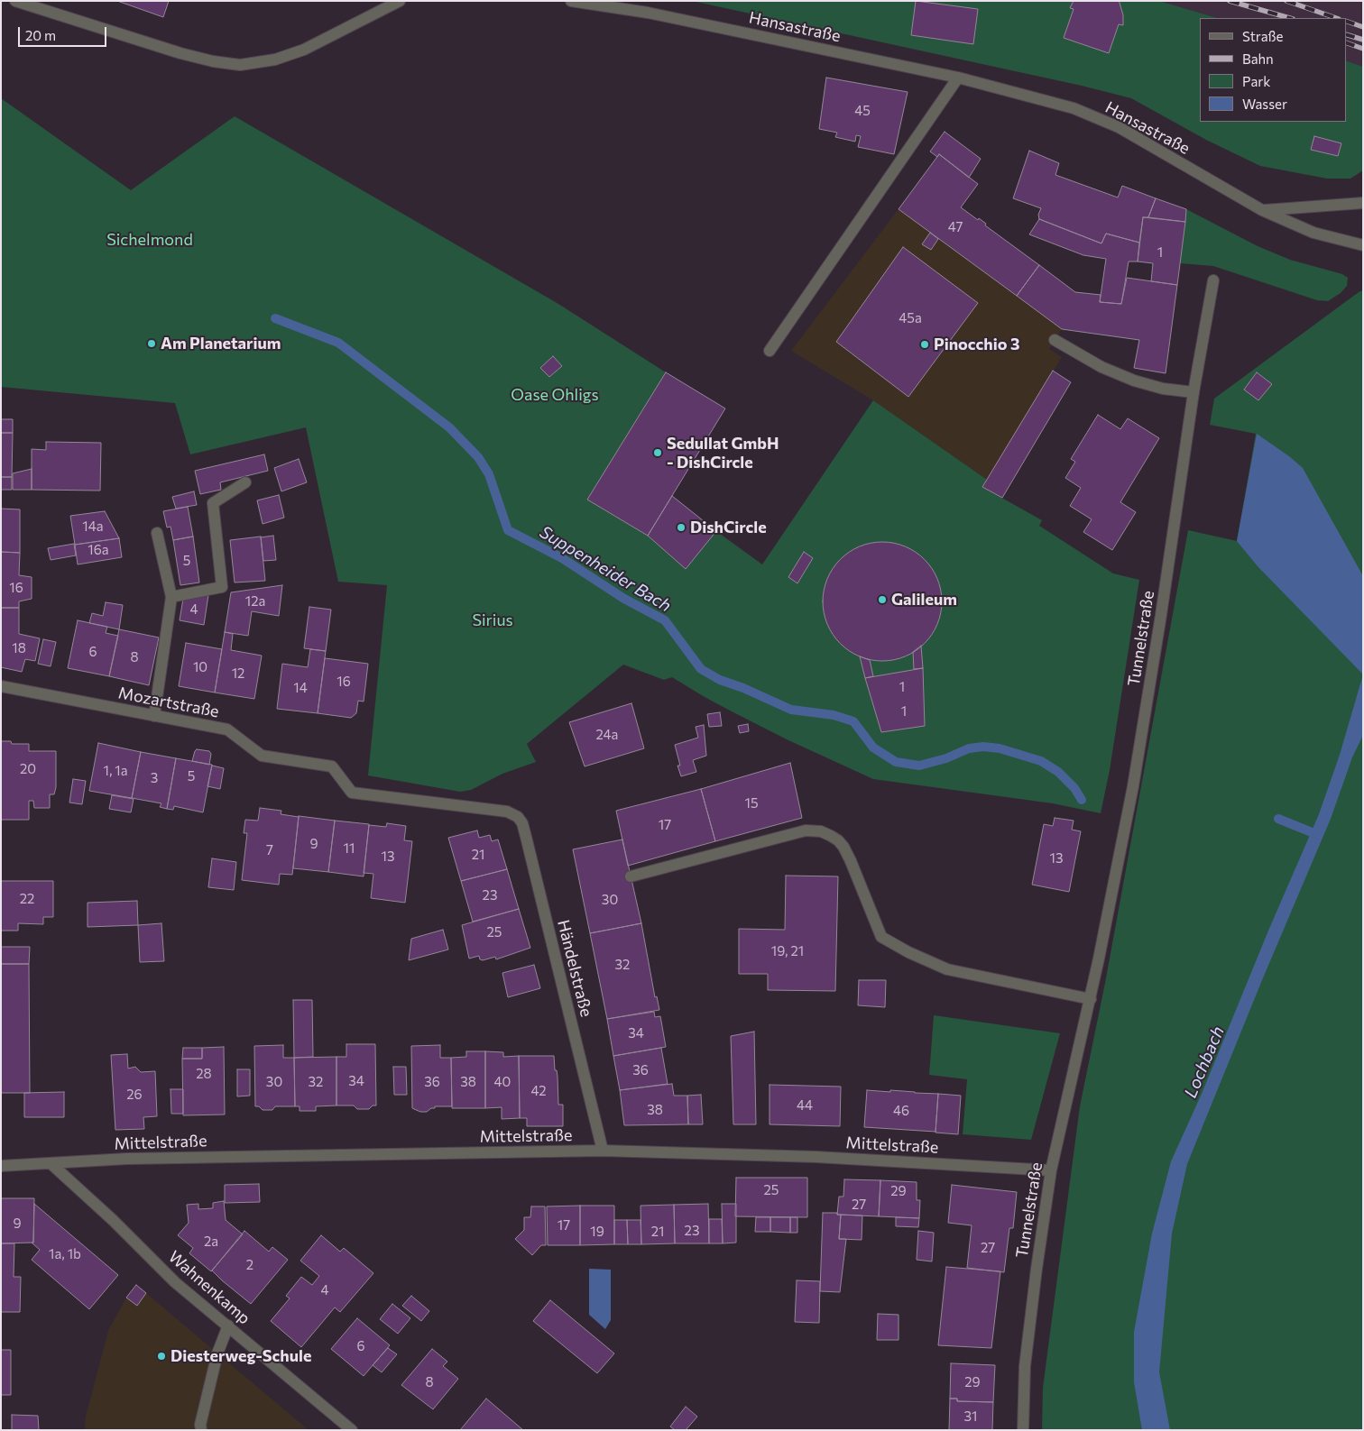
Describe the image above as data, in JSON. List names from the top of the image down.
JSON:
{
  "streets": {
    "street": [
      "Hansastraße",
      "Tunnelstraße",
      "Mozartstraße",
      "Händelstraße",
      "Mittelstraße",
      "Wahnenkamp"
    ]
  },
  "crossings": [
    ["Tunnelstraße", "Mittelstraße"],
    ["Mozartstraße", "Händelstraße"],
    ["Händelstraße", "Mittelstraße"],
    ["Mittelstraße", "Wahnenkamp"]
  ],
  "water": ["Suppenheider Bach", "Lochbach"],
  "parks": ["Sichelmond", "Oase Ohligs", "Sirius"],
  "places": [
    "Am Planetarium",
    "Pinocchio 3",
    "Sedullat GmbH - DishCircle",
    "DishCircle",
    "Galileum",
    "Diesterweg-Schule"
  ],
  "house_numbers": [
    "45",
    "47",
    "1",
    "45a",
    "14a",
    "16a",
    "5",
    "16",
    "12a",
    "4",
    "18",
    "6",
    "8",
    "10",
    "12",
    "16",
    "1",
    "14",
    "1",
    "24a",
    "20",
    "1, 1a",
    "5",
    "3",
    "15",
    "17",
    "9",
    "11",
    "7",
    "21",
    "13",
    "13",
    "23",
    "22",
    "30",
    "25",
    "19, 21",
    "32",
    "34",
    "36",
    "28",
    "34",
    "30",
    "32",
    "36",
    "38",
    "40",
    "42",
    "26",
    "44",
    "38",
    "46",
    "25",
    "29",
    "27",
    "9",
    "17",
    "23",
    "19",
    "21",
    "2a",
    "27",
    "1a, 1b",
    "2",
    "4",
    "6",
    "8",
    "29",
    "31"
  ],
  "legend": [
    "Straße",
    "Bahn",
    "Park",
    "Wasser"
  ],
  "scale_bar": "20 m"
}
